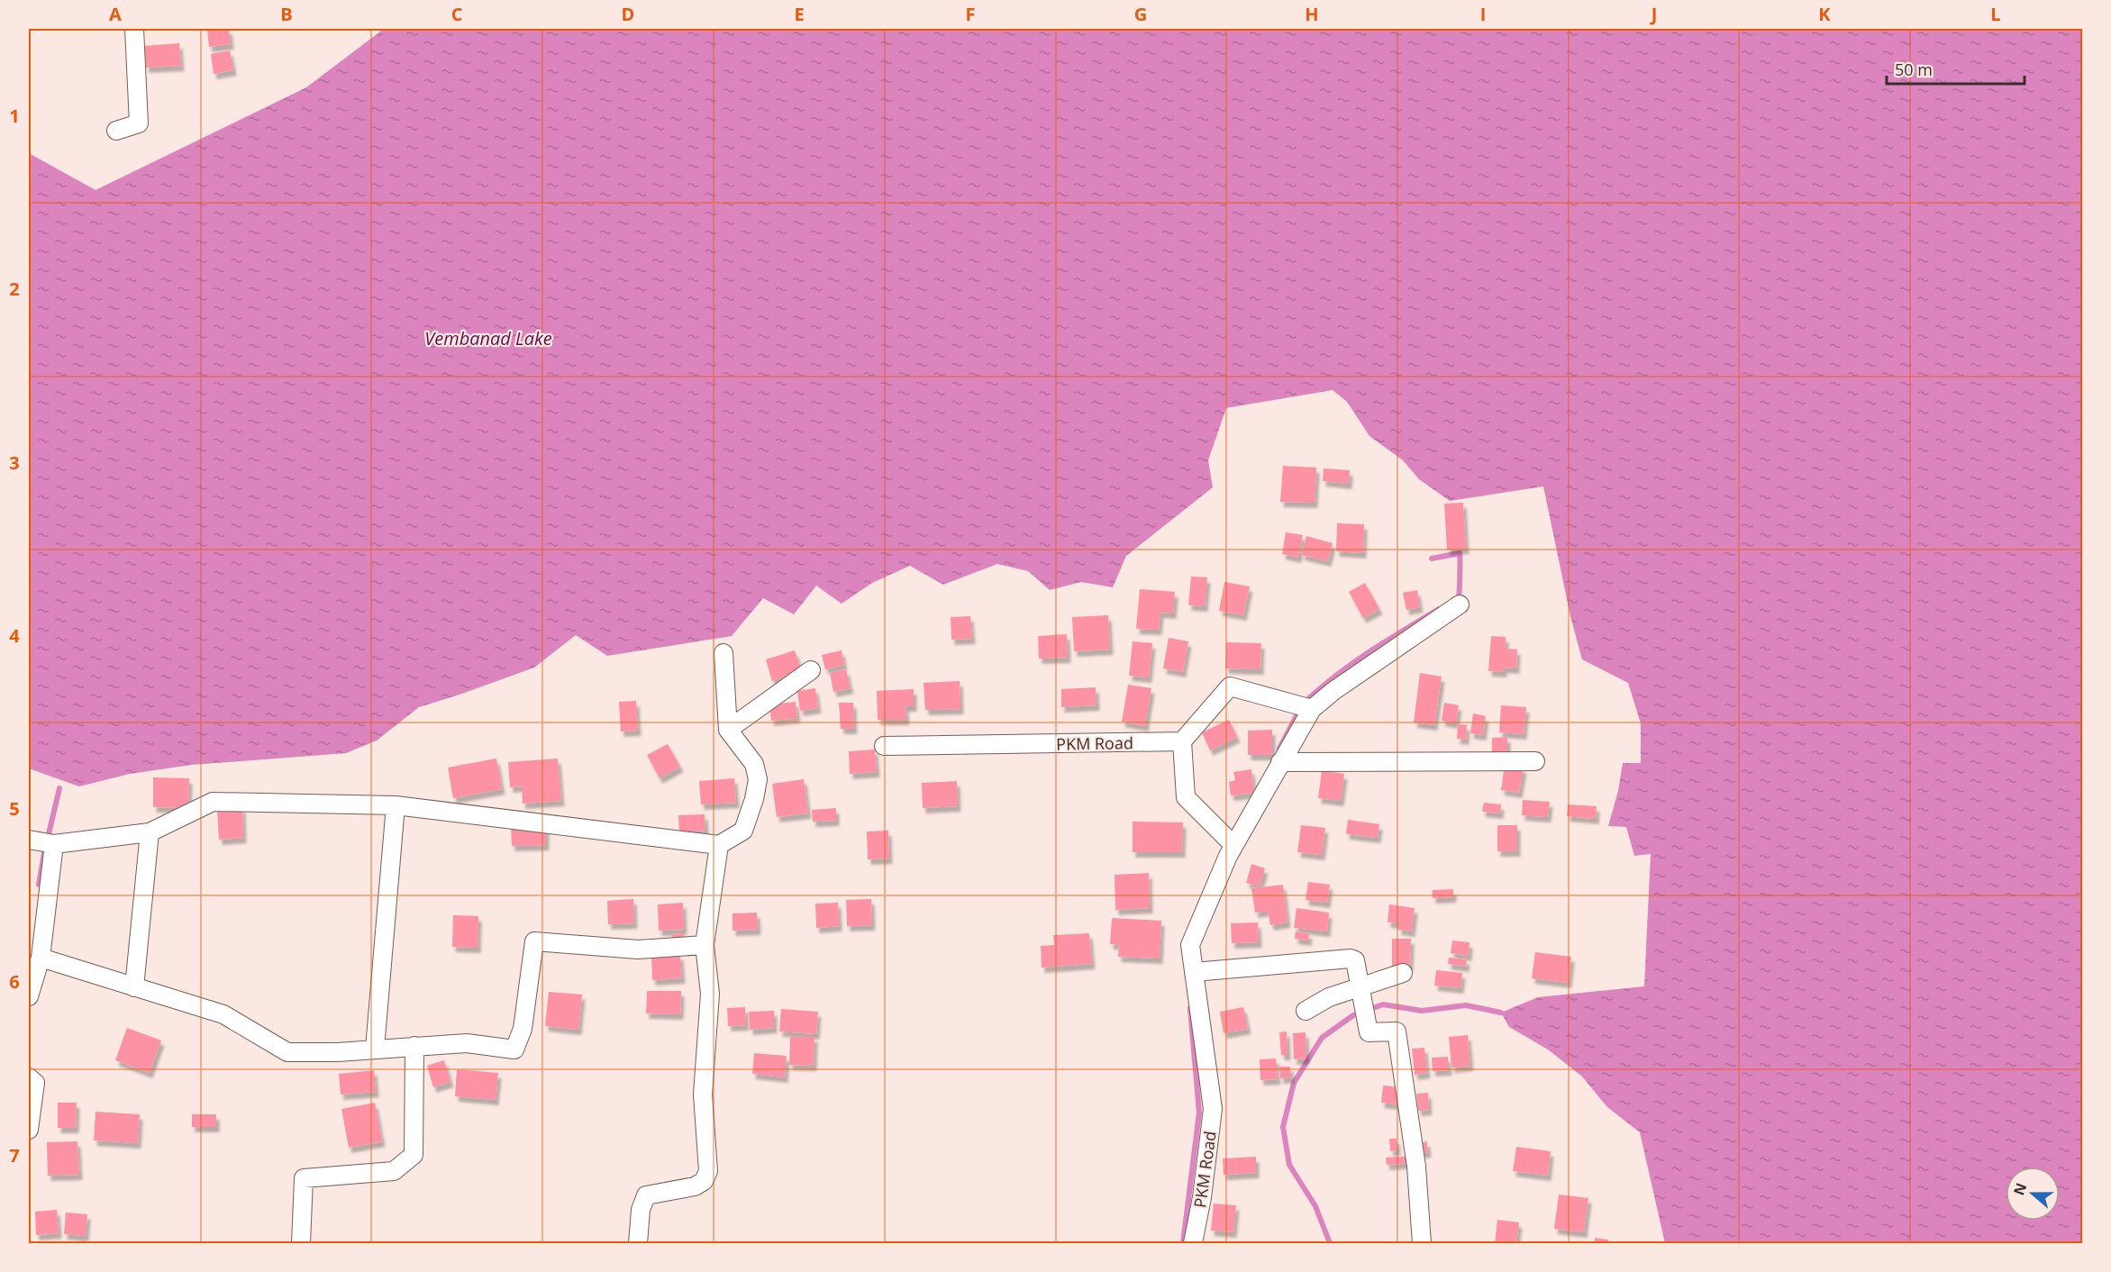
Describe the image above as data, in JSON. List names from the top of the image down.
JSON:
{
  "streets": {
    "street": ["PKM Road"]
  },
  "water": ["Vembanad Lake"],
  "scale_bar": "50 m",
  "north": "left",
  "grid": {
    "columns": [
      "A",
      "B",
      "C",
      "D",
      "E",
      "F",
      "G",
      "H",
      "I",
      "J",
      "K",
      "L"
    ],
    "rows": [
      "1",
      "2",
      "3",
      "4",
      "5",
      "6",
      "7"
    ]
  }
}
